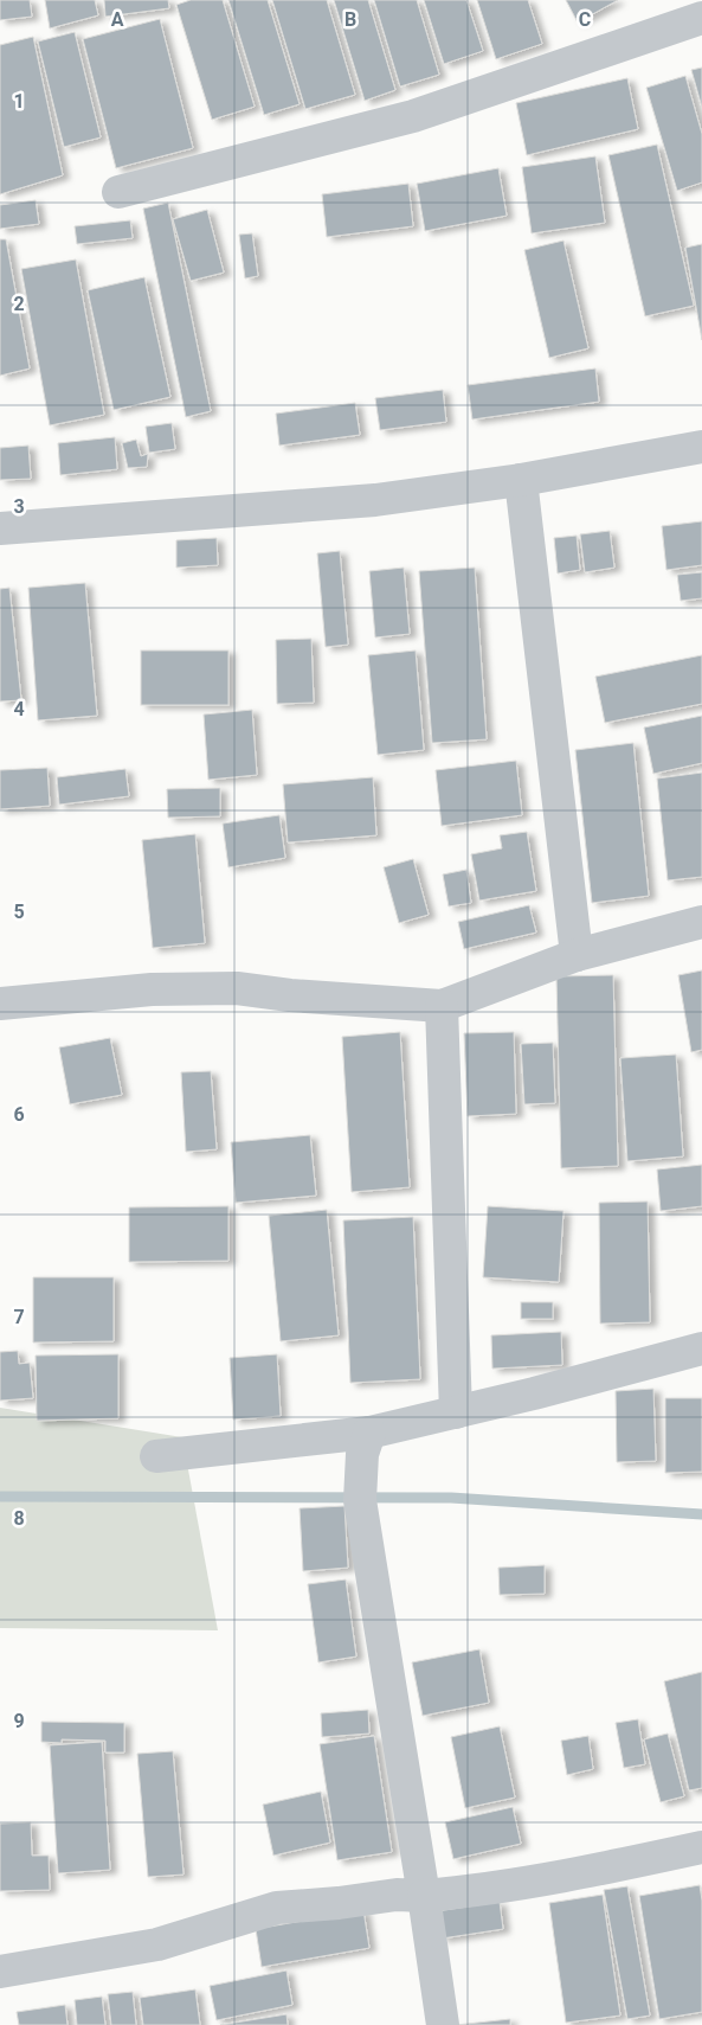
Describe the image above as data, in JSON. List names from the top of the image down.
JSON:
{
  "grid": {
    "columns": ["A", "B", "C"],
    "rows": [
      "1",
      "2",
      "3",
      "4",
      "5",
      "6",
      "7",
      "8",
      "9"
    ]
  }
}
